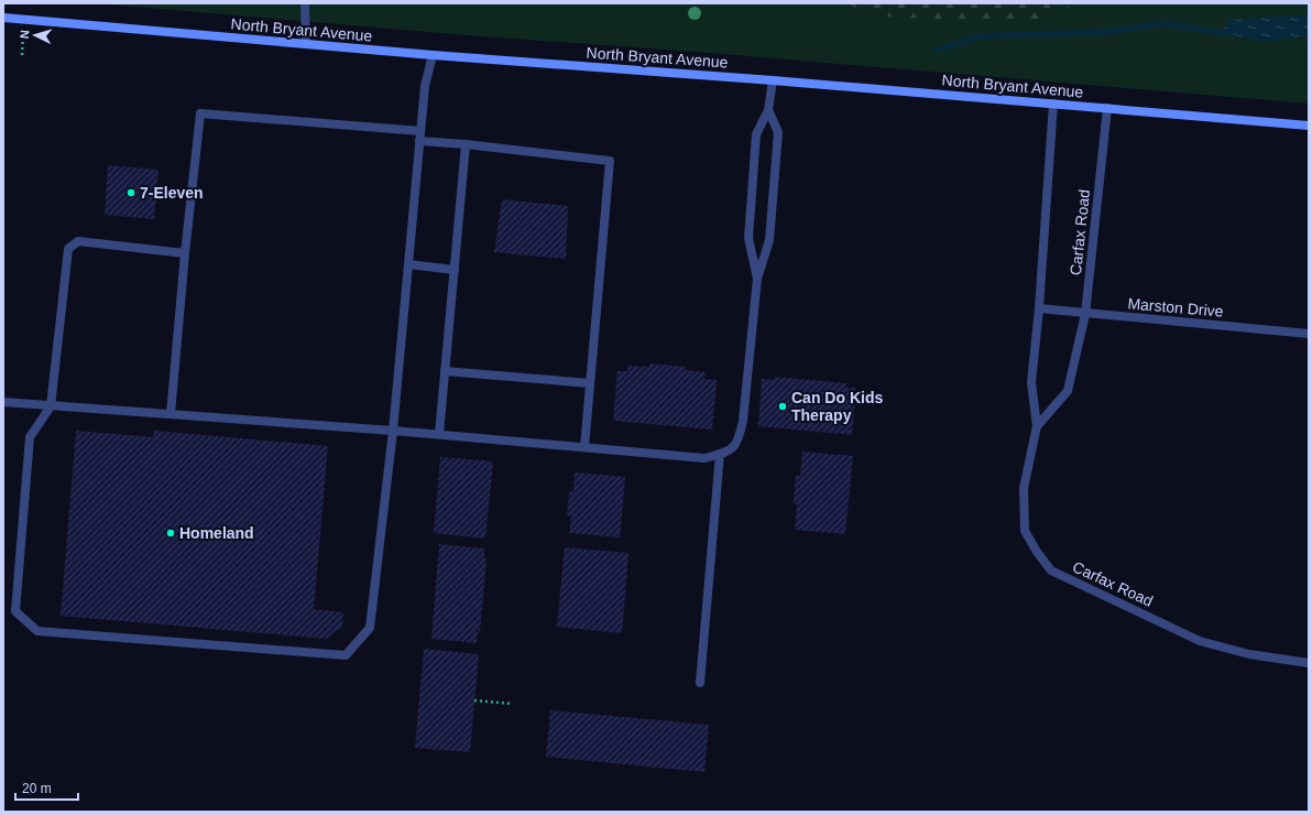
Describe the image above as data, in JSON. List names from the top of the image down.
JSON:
{
  "streets": {
    "main road": ["North Bryant Avenue"],
    "street": ["Carfax Road", "Marston Drive"]
  },
  "crossings": [
    ["North Bryant Avenue", "Carfax Road"],
    ["Carfax Road", "Marston Drive"]
  ],
  "places": ["7-Eleven", "Can Do Kids Therapy", "Homeland"],
  "scale_bar": "20 m",
  "north": "left"
}
